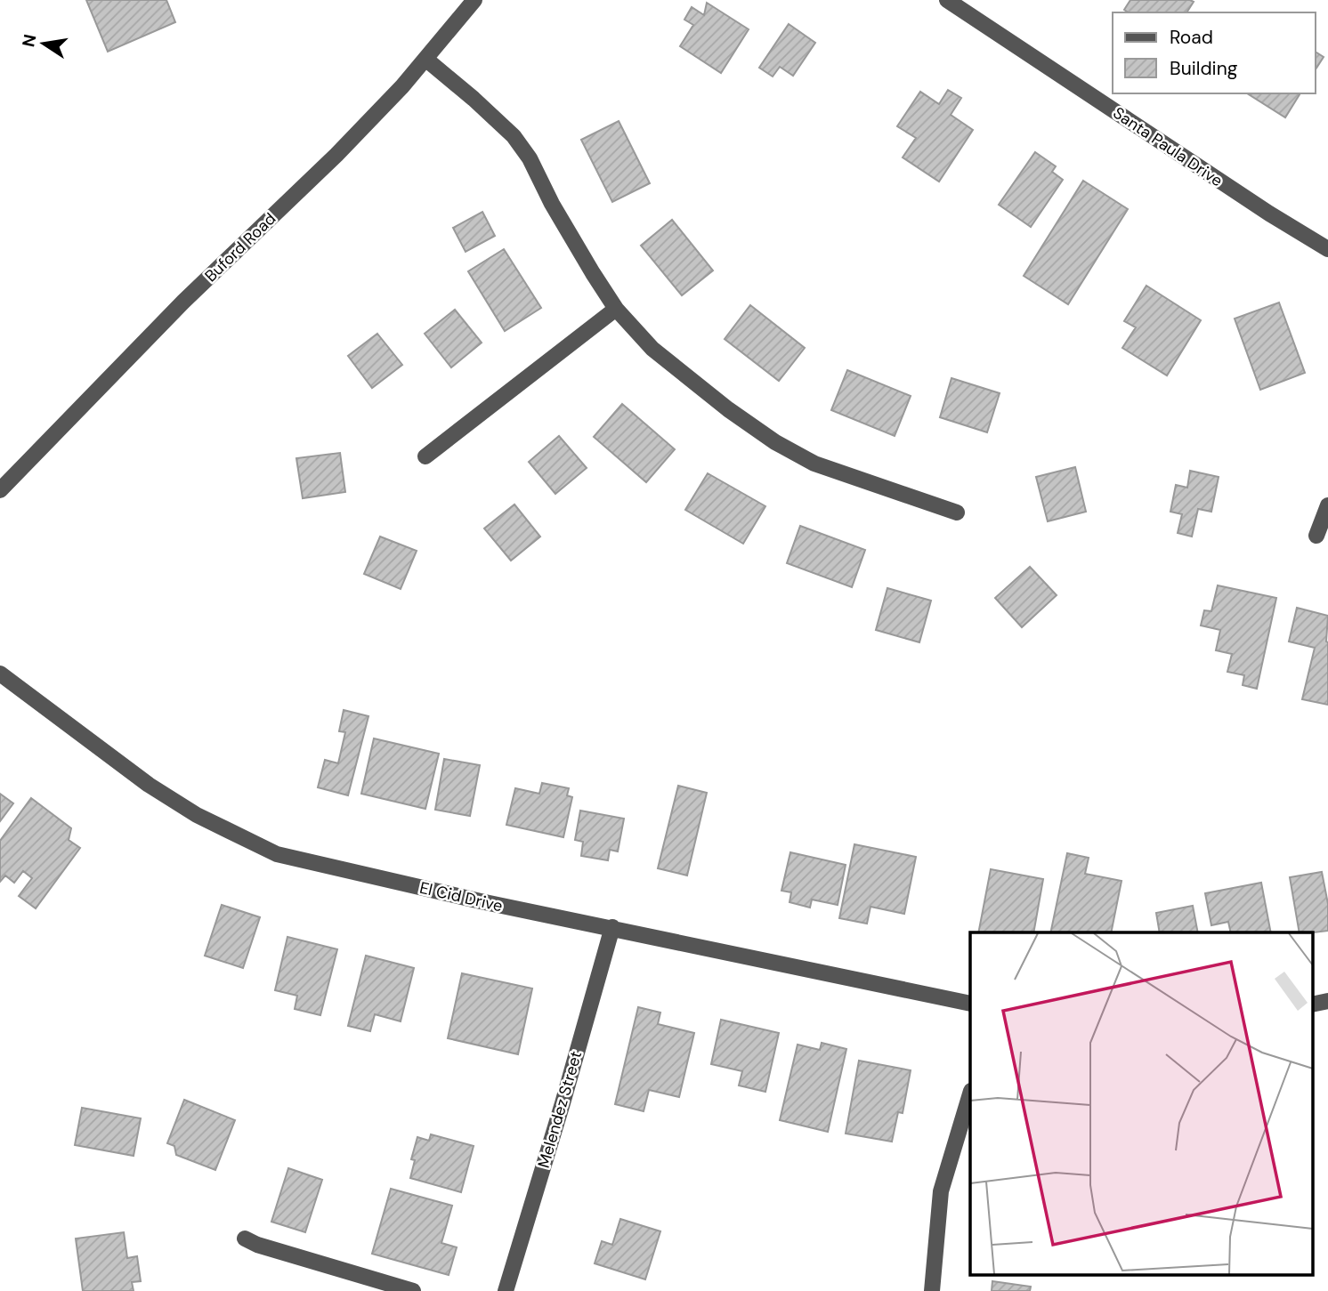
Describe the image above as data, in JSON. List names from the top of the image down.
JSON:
{
  "streets": {
    "street": [
      "Santa Paula Drive",
      "Buford Road",
      "El Cid Drive",
      "Melendez Street"
    ]
  },
  "crossings": [
    ["El Cid Drive", "Melendez Street"]
  ],
  "legend": ["Road", "Building"],
  "north": "left"
}
